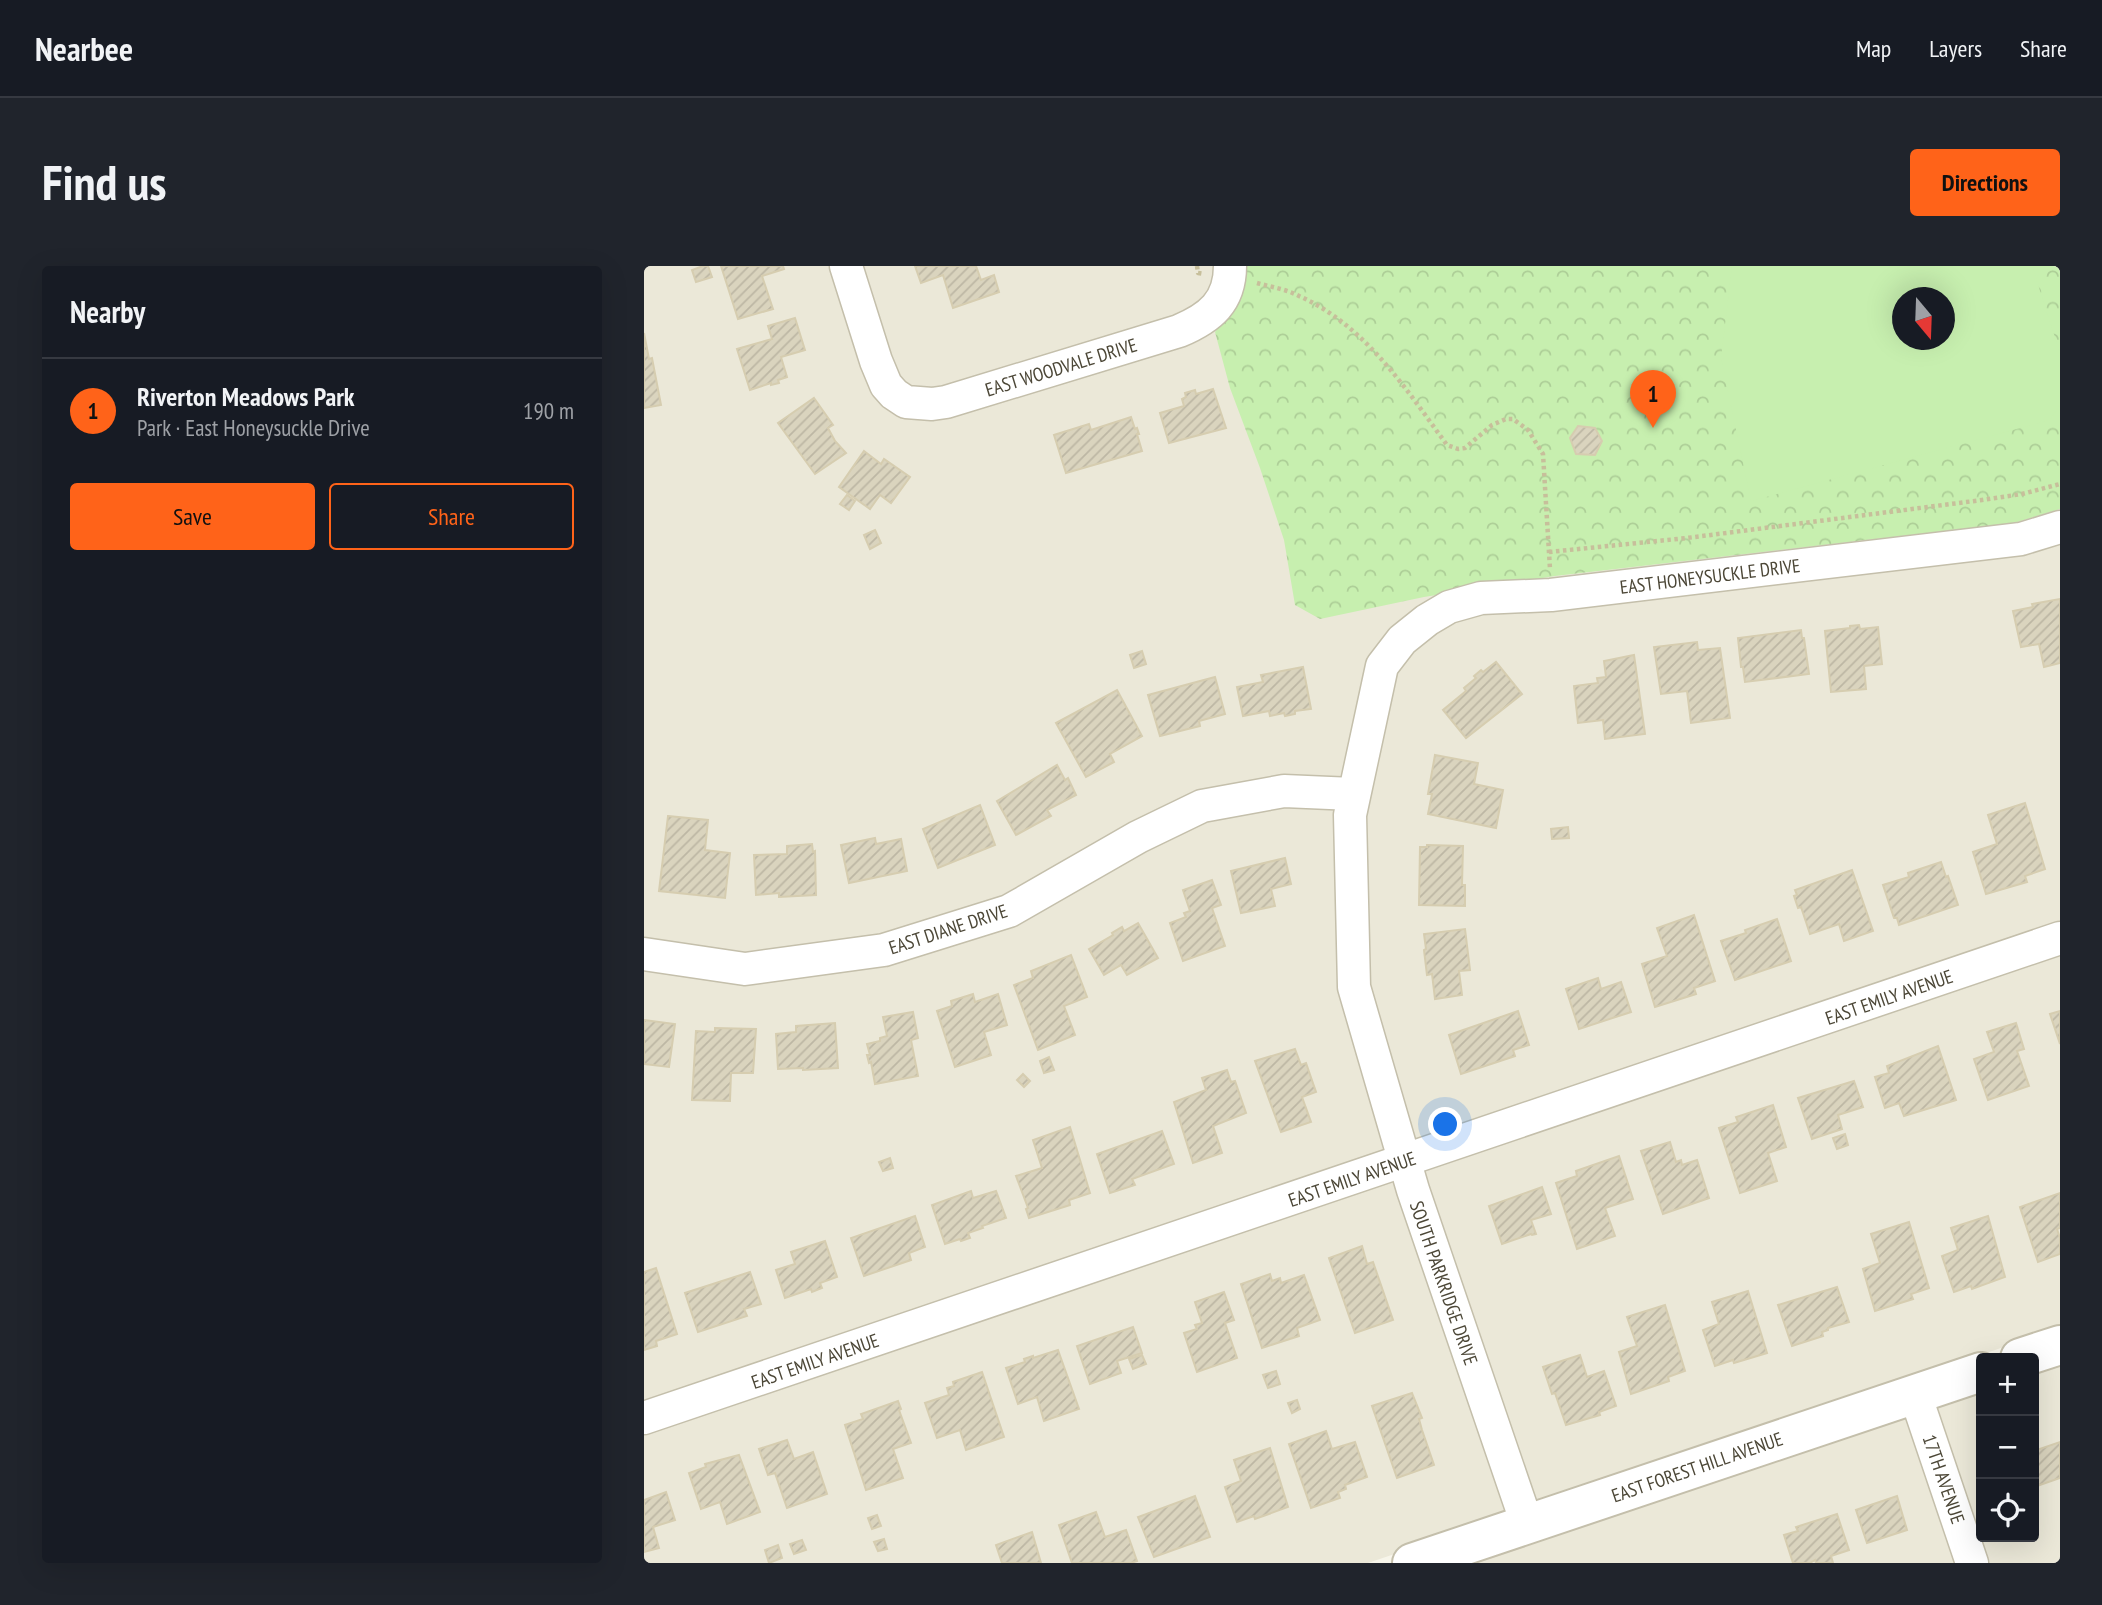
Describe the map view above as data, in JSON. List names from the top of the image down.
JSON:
{
  "streets": {
    "street": [
      "EAST WOODVALE DRIVE",
      "EAST HONEYSUCKLE DRIVE",
      "EAST DIANE DRIVE",
      "EAST EMILY AVENUE",
      "SOUTH PARKRIDGE DRIVE",
      "EAST FOREST HILL AVENUE",
      "17TH AVENUE"
    ]
  },
  "crossings": [
    ["EAST HONEYSUCKLE DRIVE", "SOUTH PARKRIDGE DRIVE"],
    ["EAST DIANE DRIVE", "SOUTH PARKRIDGE DRIVE"],
    ["EAST EMILY AVENUE", "SOUTH PARKRIDGE DRIVE"],
    ["SOUTH PARKRIDGE DRIVE", "EAST FOREST HILL AVENUE"],
    ["EAST FOREST HILL AVENUE", "17TH AVENUE"]
  ],
  "north": "bottom",
  "page": {
    "header": "Nearbee",
    "nav": ["Map", "Layers", "Share"],
    "buttons": [
      "Directions",
      ["Save", "Share"]
    ],
    "title": "Find us",
    "heading": "Nearby",
    "list": [
      {
        "mark": "1",
        "name": "Riverton Meadows Park",
        "note": "Park · East Honeysuckle Drive",
        "value": "190 m"
      }
    ],
    "pins": "1",
    "map_buttons": ["+", "−"]
  }
}
